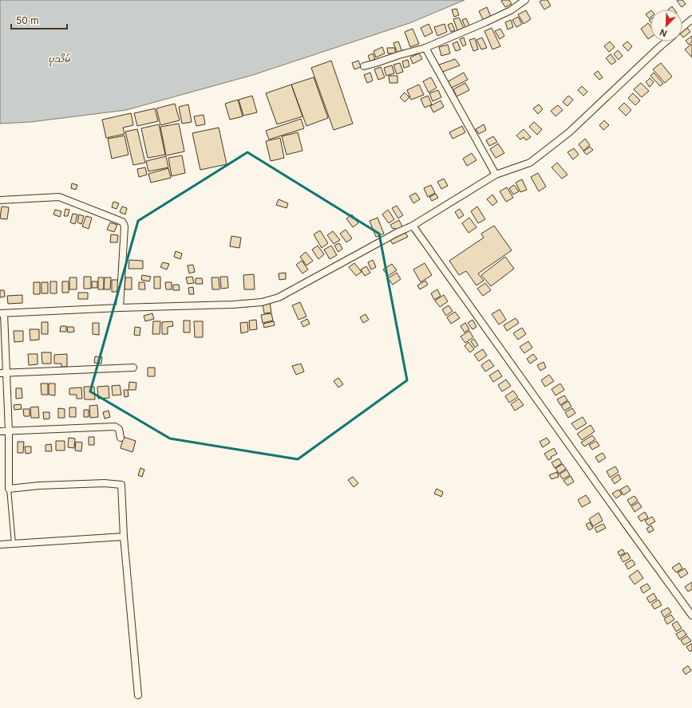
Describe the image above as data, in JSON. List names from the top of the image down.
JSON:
{
  "water": ["ပုသိမ်"],
  "scale_bar": "50 m",
  "north": "bottom left"
}
